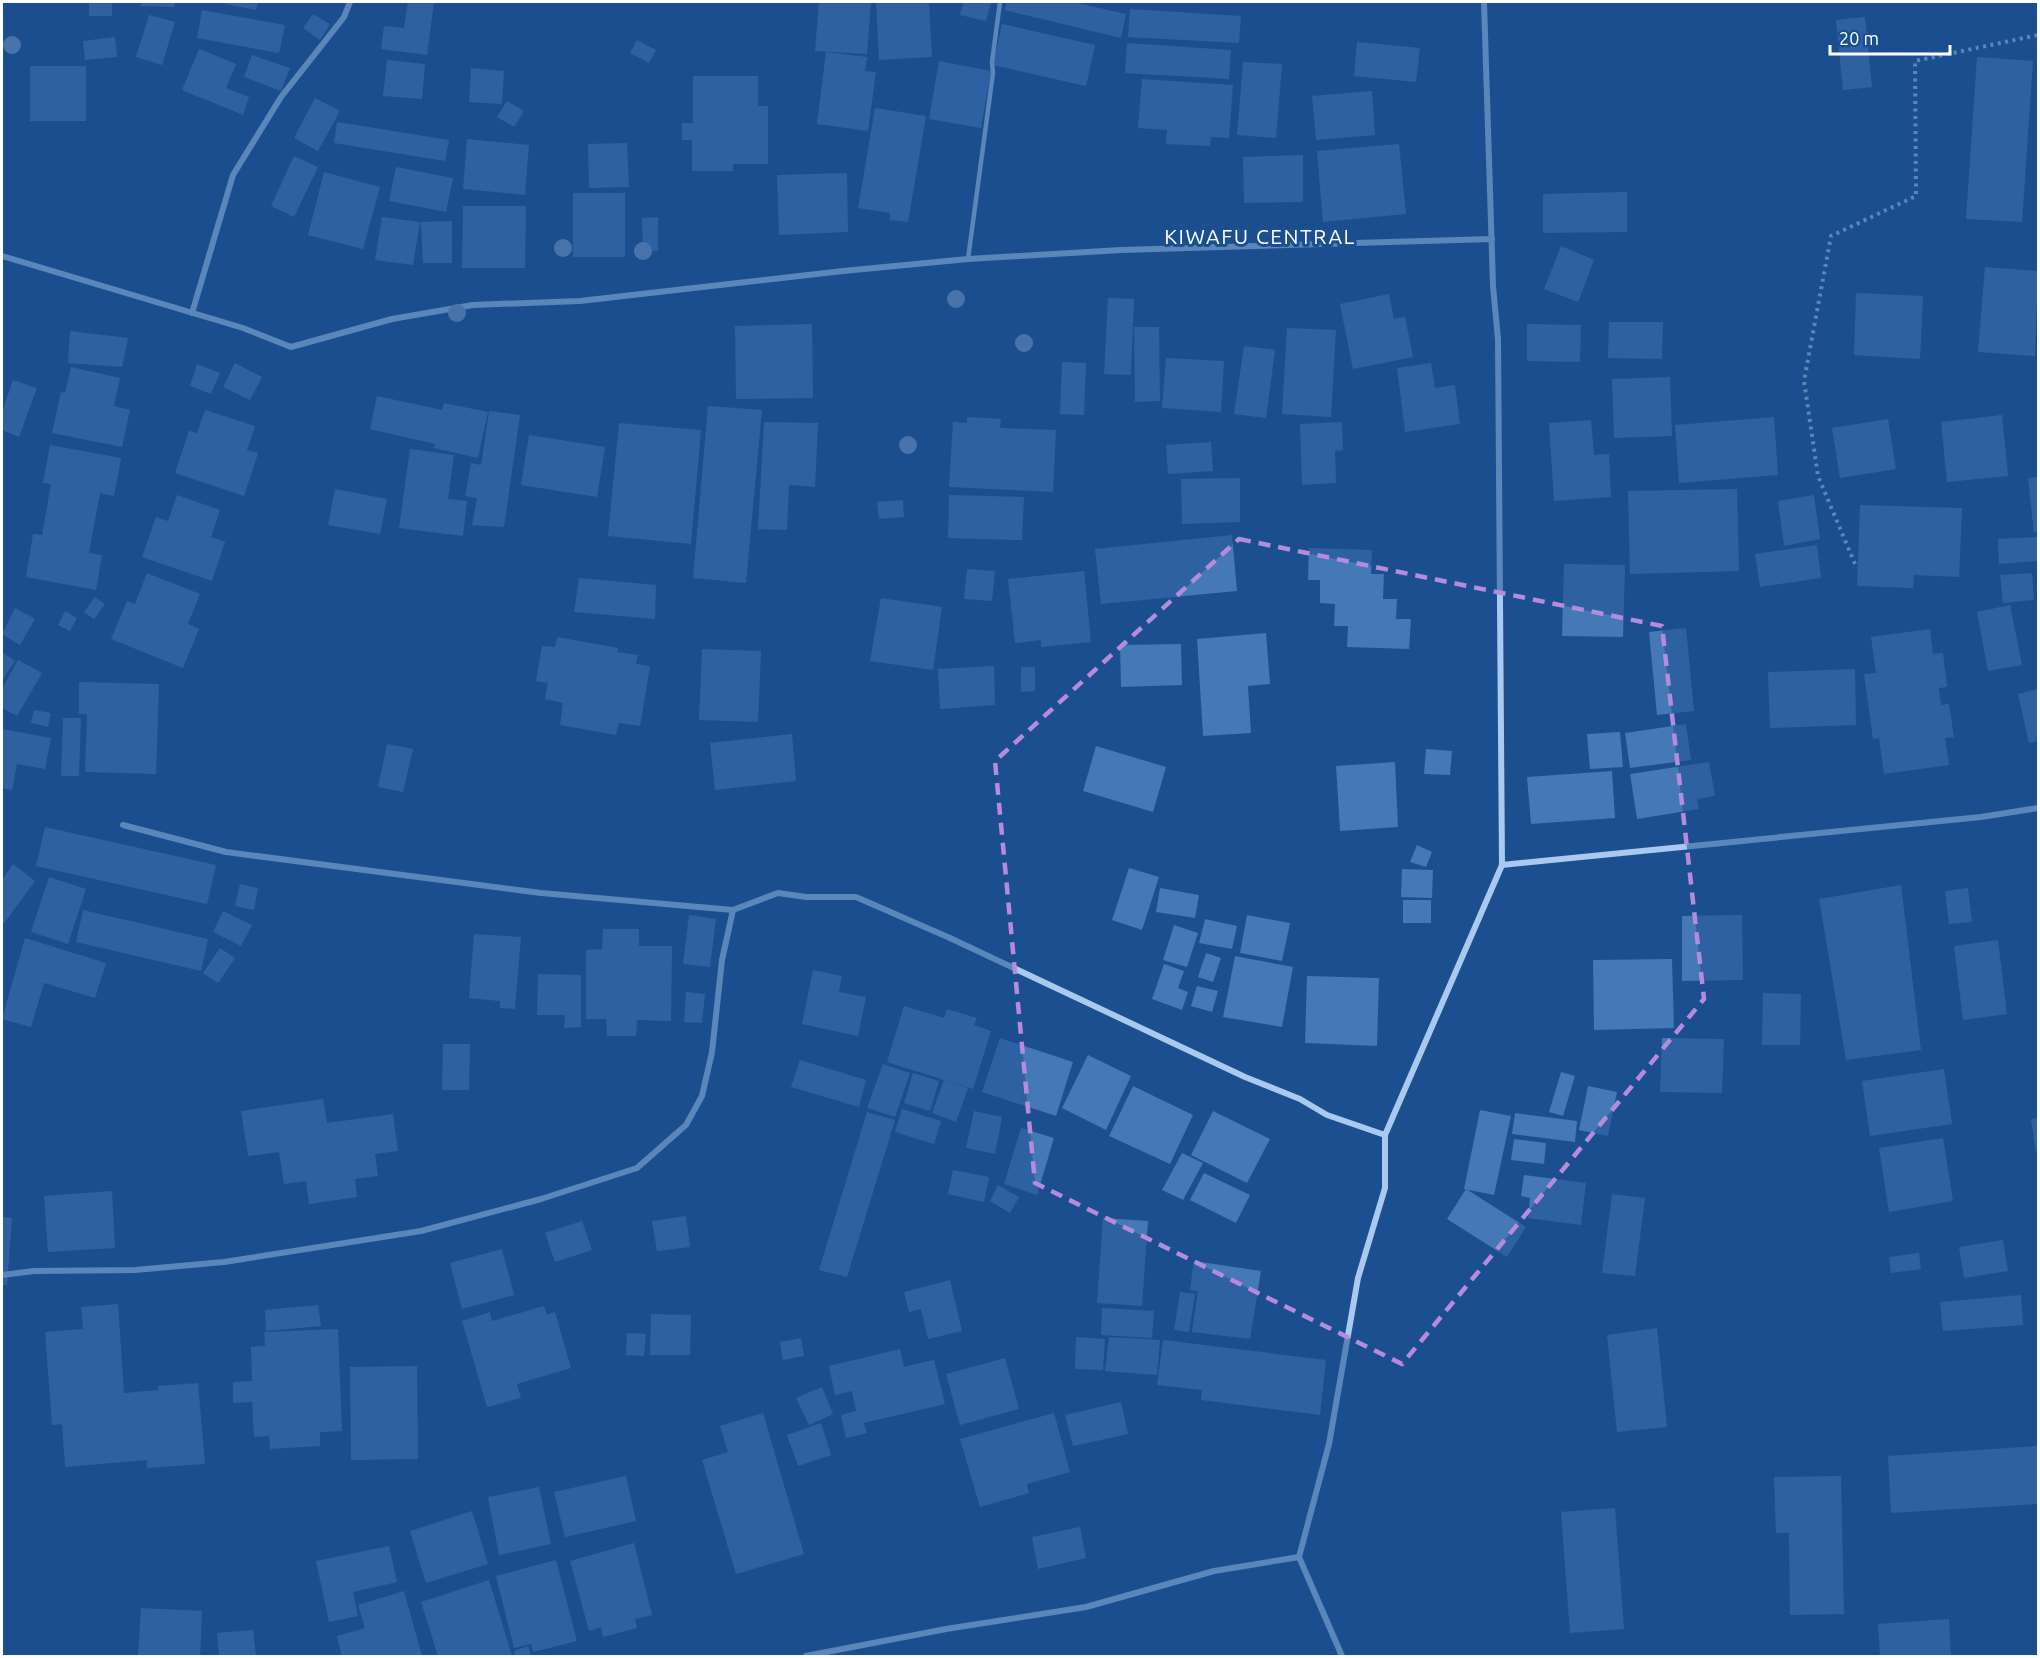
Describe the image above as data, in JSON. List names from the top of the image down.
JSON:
{
  "districts": ["KIWAFU CENTRAL"],
  "scale_bar": "20 m"
}
